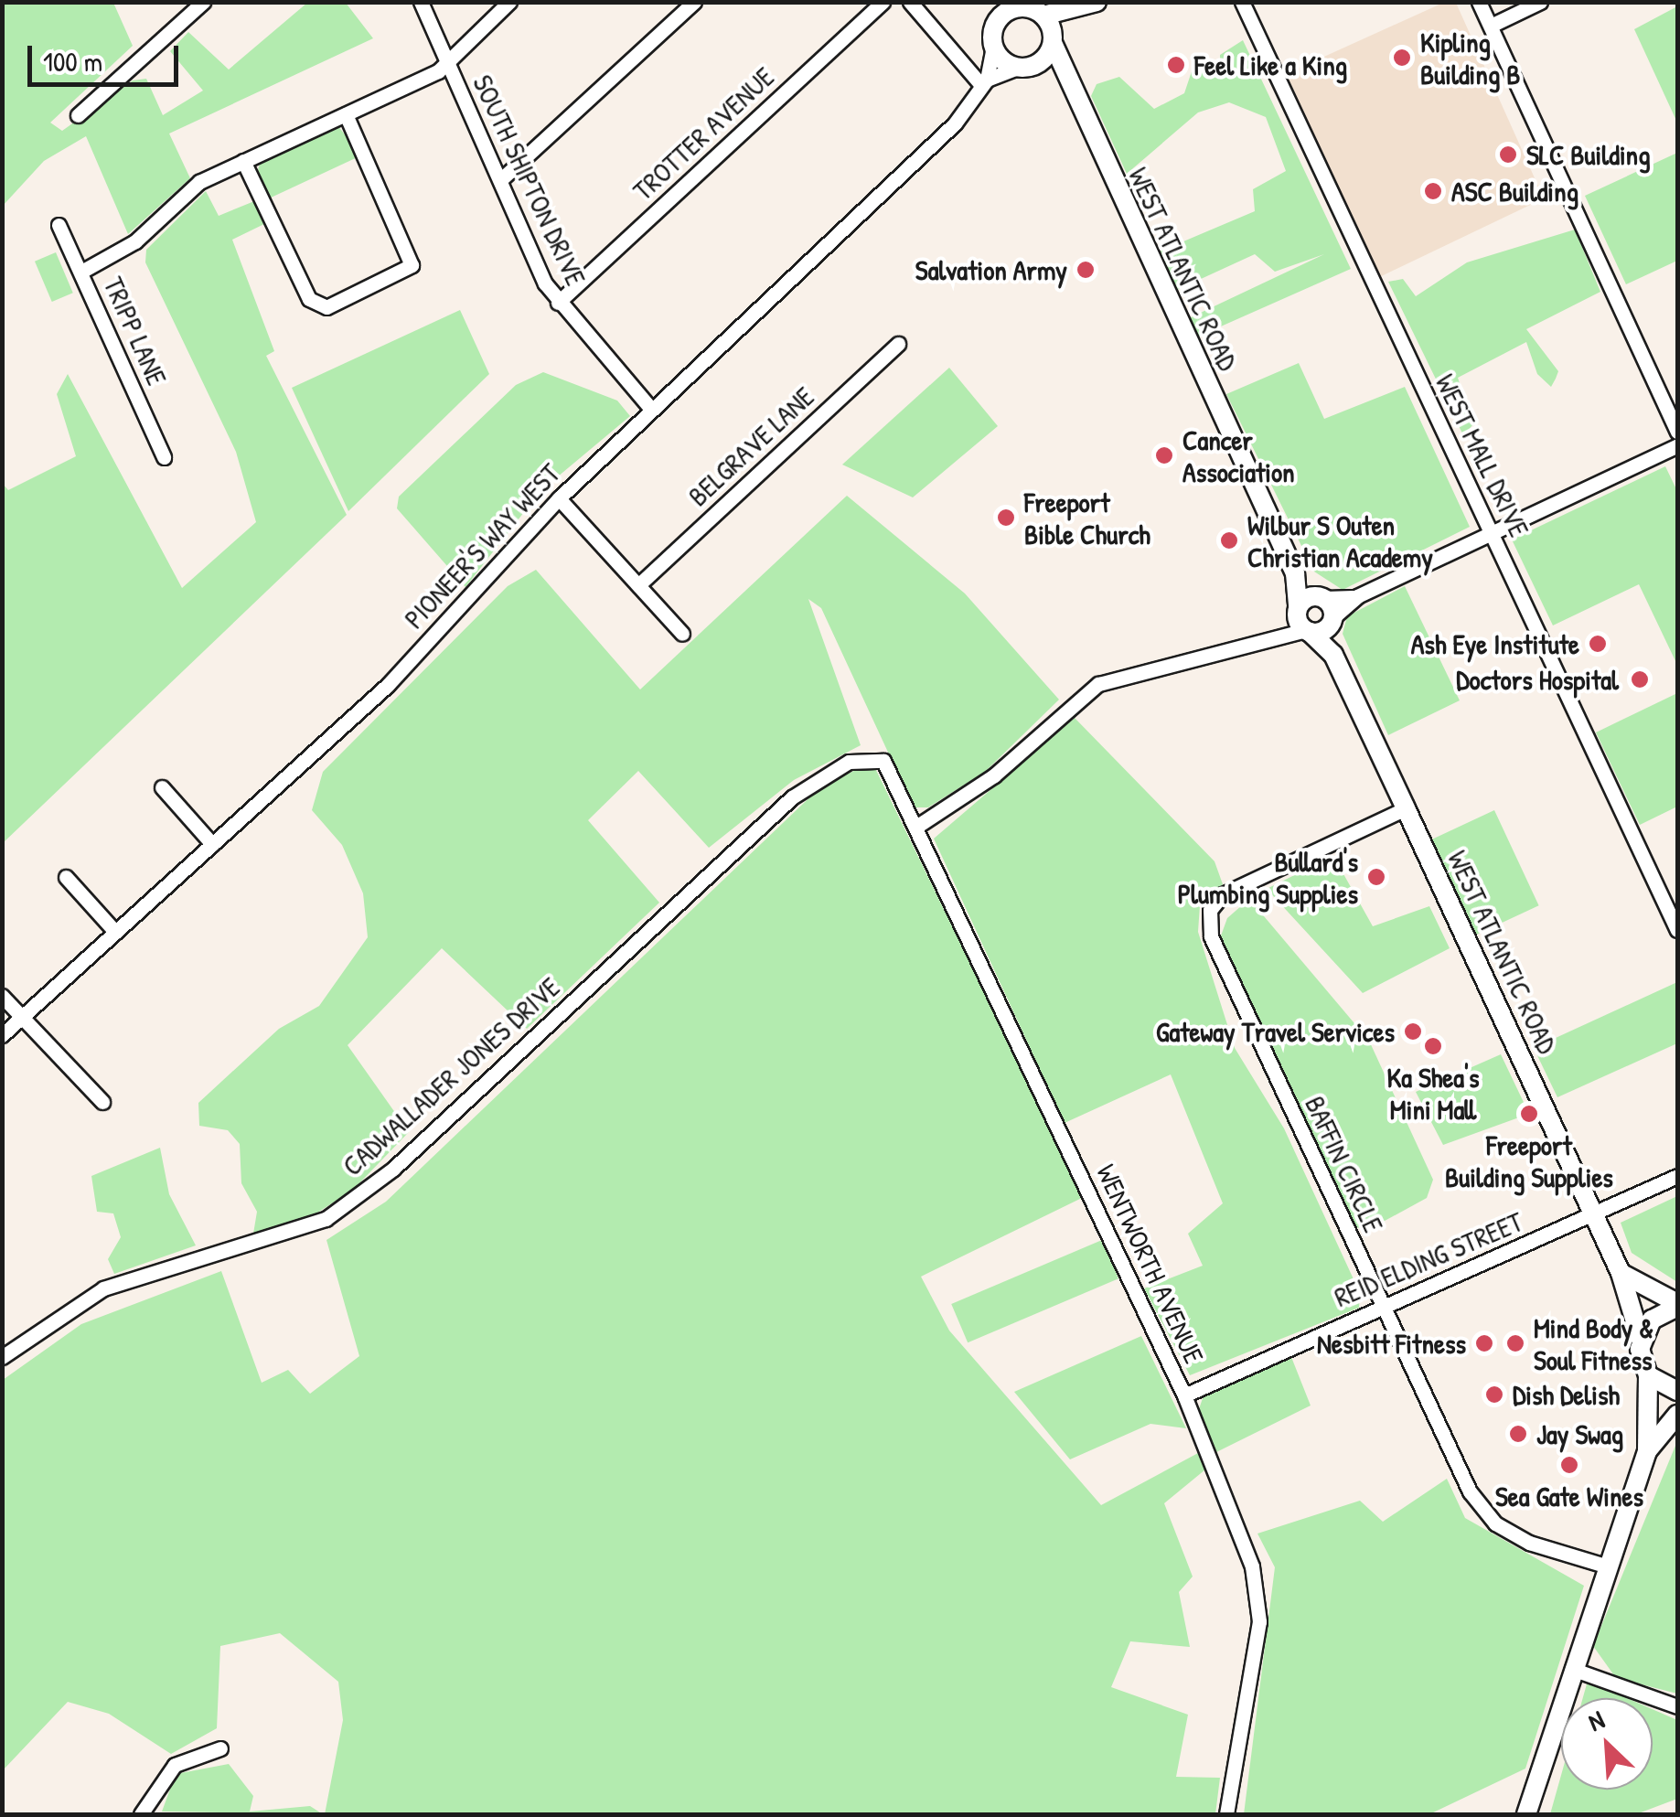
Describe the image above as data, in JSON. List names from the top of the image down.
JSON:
{
  "streets": {
    "main road": ["WEST ATLANTIC ROAD"],
    "street": [
      "TROTTER AVENUE",
      "SOUTH SHIPTON DRIVE",
      "TRIPP LANE",
      "BELGRAVE LANE",
      "WEST MALL DRIVE",
      "PIONEER'S WAY WEST",
      "CADWALLADER JONES DRIVE",
      "BAFFIN CIRCLE",
      "REID ELDING STREET",
      "WENTWORTH AVENUE"
    ]
  },
  "crossings": [
    ["TROTTER AVENUE", "SOUTH SHIPTON DRIVE"],
    ["SOUTH SHIPTON DRIVE", "PIONEER'S WAY WEST"],
    ["WEST ATLANTIC ROAD", "PIONEER'S WAY WEST"],
    ["WEST ATLANTIC ROAD", "BAFFIN CIRCLE"],
    ["WEST ATLANTIC ROAD", "REID ELDING STREET"],
    ["CADWALLADER JONES DRIVE", "WENTWORTH AVENUE"],
    ["BAFFIN CIRCLE", "REID ELDING STREET"],
    ["REID ELDING STREET", "WENTWORTH AVENUE"]
  ],
  "places": [
    "Kipling Building B",
    "Feel Like a King",
    "SLC Building",
    "ASC Building",
    "Salvation Army",
    "Cancer Association",
    "Freeport Bible Church",
    "Wilbur S Outen Christian Academy",
    "Ash Eye Institute",
    "Doctors Hospital",
    "Bullard's Plumbing Supplies",
    "Gateway Travel Services",
    "Ka Shea's Mini Mall",
    "Freeport Building Supplies",
    "Nesbitt Fitness",
    "Mind Body & Soul Fitness",
    "Dish Delish",
    "Jay Swag",
    "Sea Gate Wines"
  ],
  "scale_bar": "100 m",
  "north": "top left"
}
